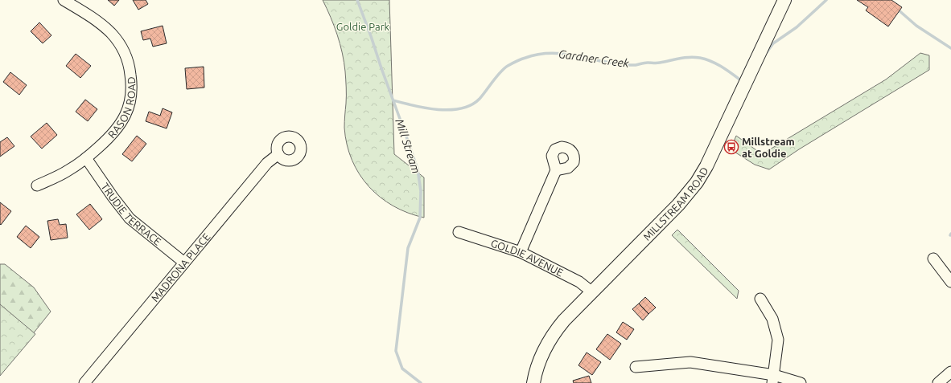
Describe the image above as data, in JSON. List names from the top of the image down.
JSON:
{
  "streets": {
    "main road": ["MILLSTREAM ROAD"],
    "street": [
      "RASON ROAD",
      "TRUDIE TERRACE",
      "GOLDIE AVENUE",
      "MADRONA PLACE"
    ]
  },
  "crossings": [
    ["RASON ROAD", "TRUDIE TERRACE"],
    ["MILLSTREAM ROAD", "GOLDIE AVENUE"],
    ["TRUDIE TERRACE", "MADRONA PLACE"]
  ],
  "water": ["Gardner Creek", "Mill Stream"],
  "parks": ["Goldie Park"],
  "places": {
    "bus stop": ["Millstream at Goldie"]
  }
}
